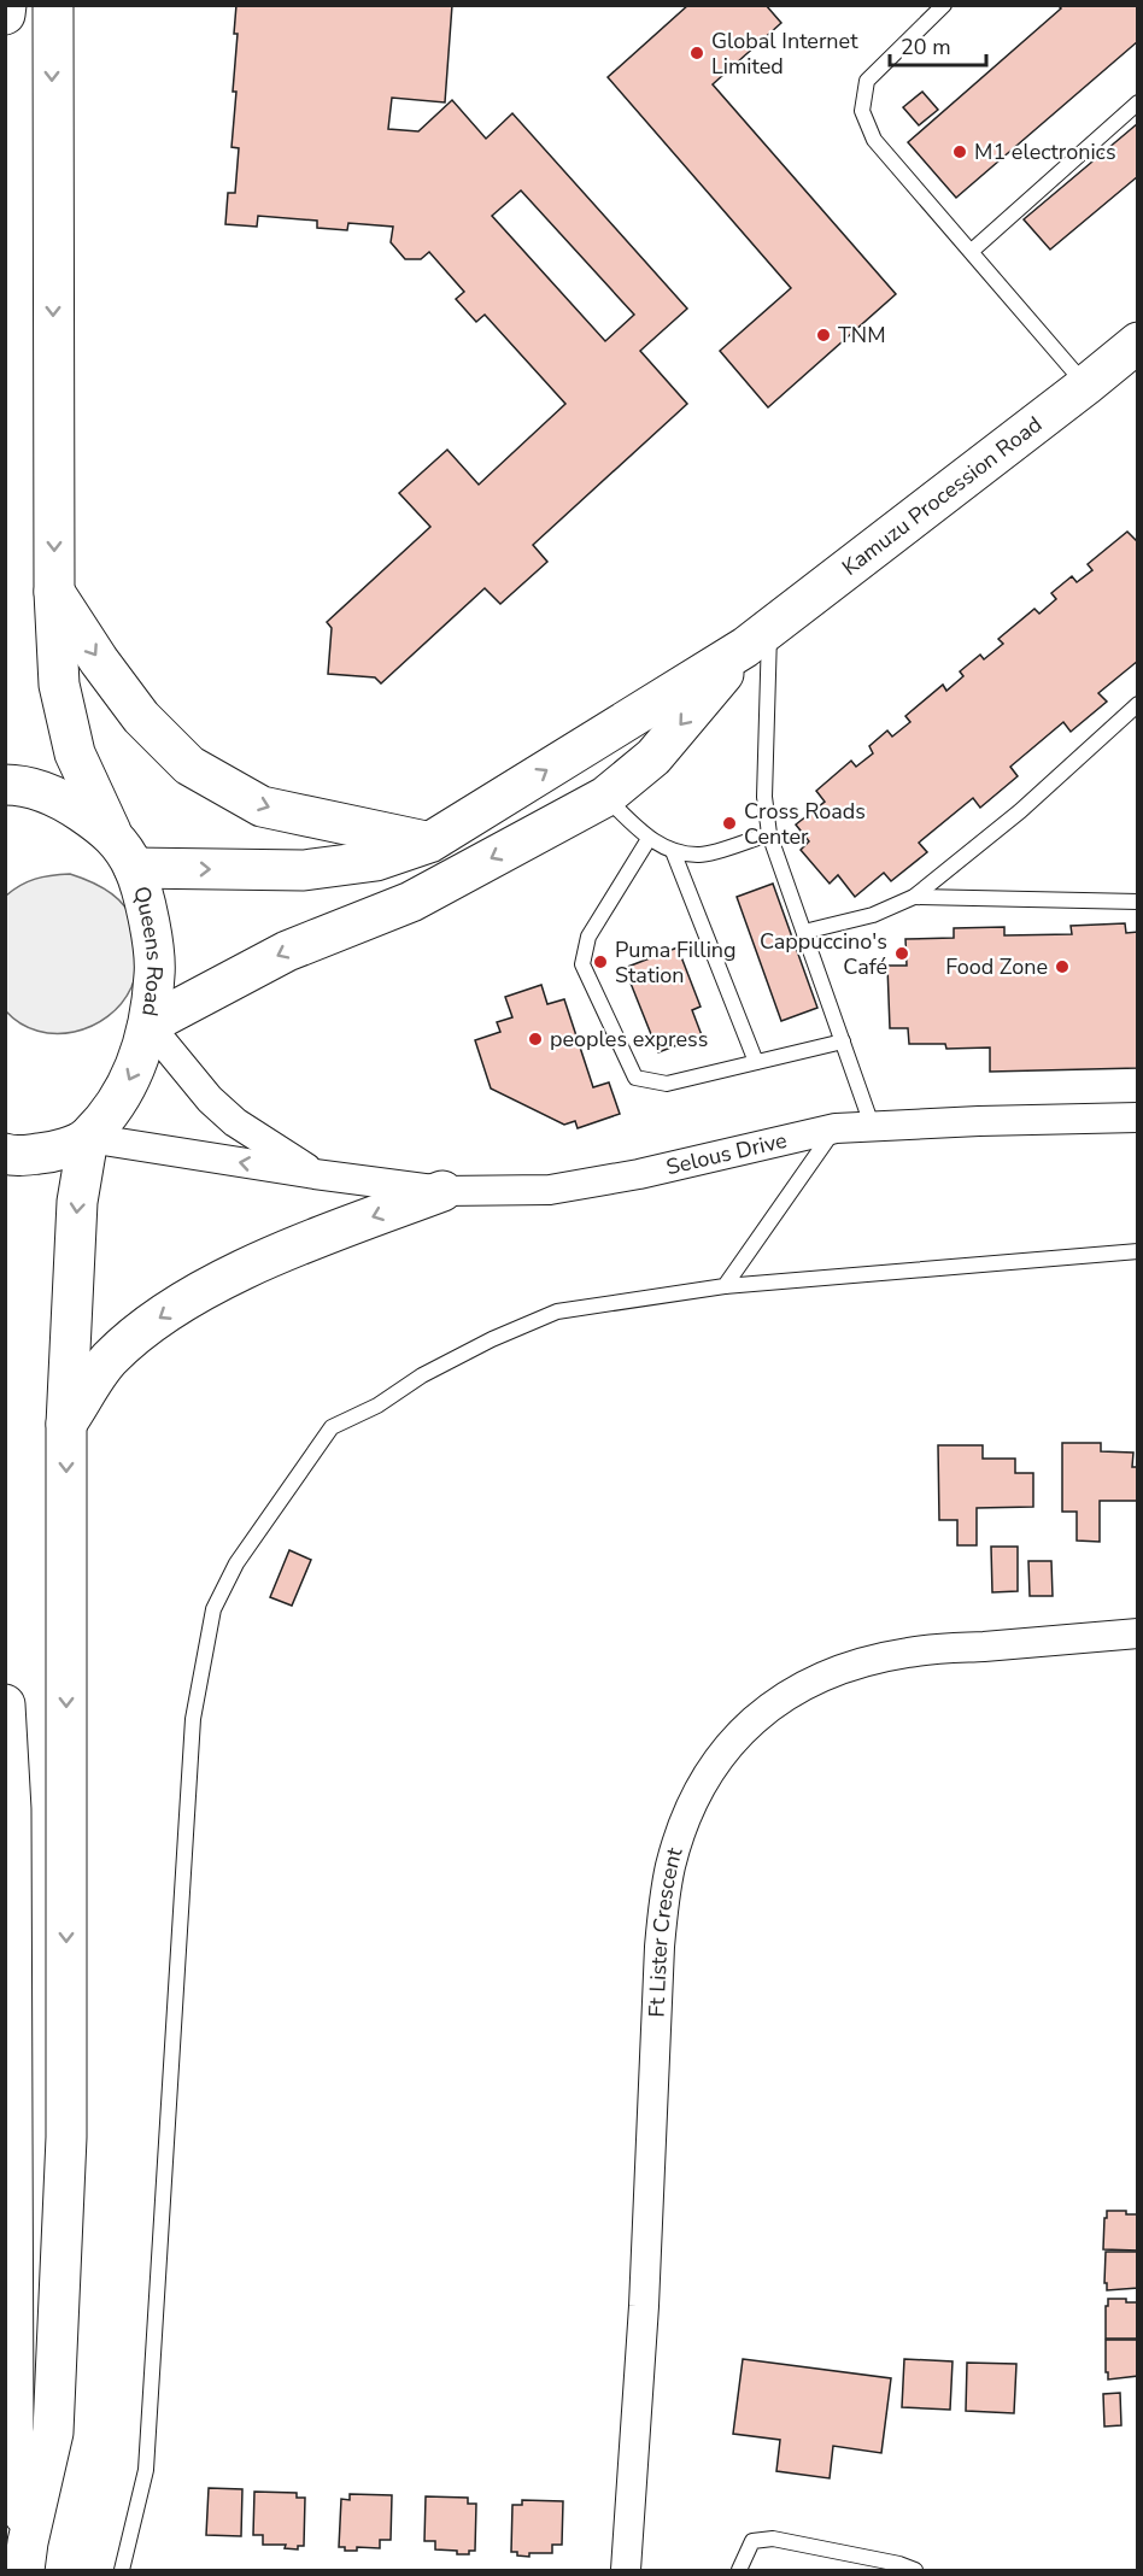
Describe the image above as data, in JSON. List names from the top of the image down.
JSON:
{
  "streets": {
    "main road": ["Kamuzu Procession Road", "Queens Road"],
    "street": ["Selous Drive", "Ft Lister Crescent"]
  },
  "crossings": [
    ["Queens Road", "Selous Drive"]
  ],
  "places": [
    "Global Internet Limited",
    "M1 electronics",
    "TNM",
    "Cross Roads Center",
    "Cappuccino's Café",
    "Puma Filling Station",
    "Food Zone",
    "peoples express"
  ],
  "scale_bar": "20 m"
}
